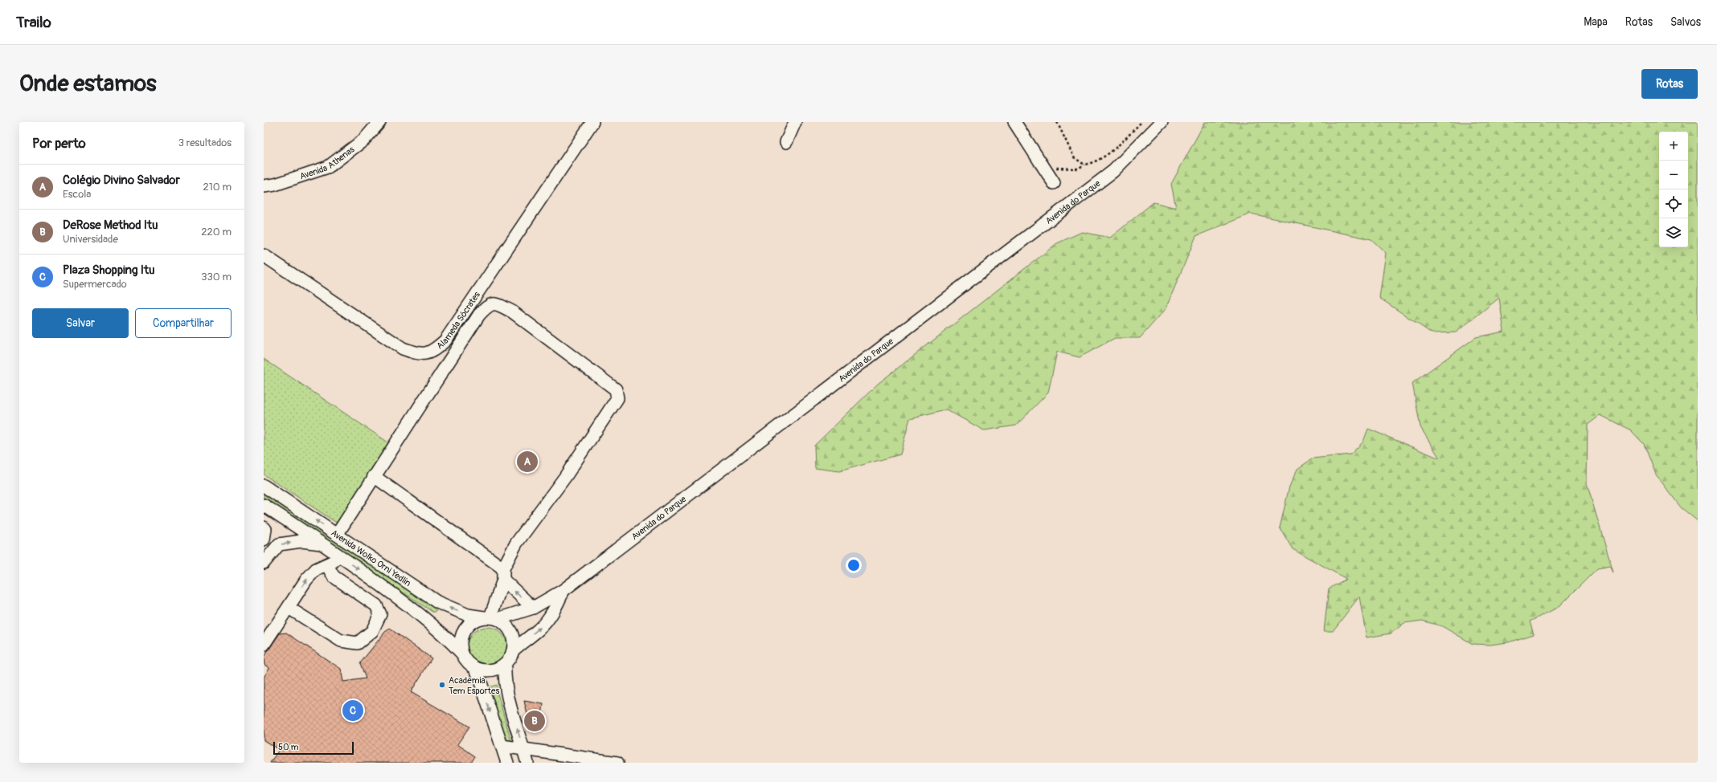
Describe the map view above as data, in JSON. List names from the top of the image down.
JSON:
{
  "streets": {
    "street": [
      "Avenida Athenas",
      "Avenida do Parque",
      "Alameda Sócrates",
      "Avenida Wolko Orni Yedlin"
    ]
  },
  "crossings": [
    ["Avenida do Parque", "Avenida Wolko Orni Yedlin"]
  ],
  "places": ["Academia Tem Esportes"],
  "scale_bar": "50 m",
  "page": {
    "header": "Trailo",
    "nav": ["Mapa", "Rotas", "Salvos"],
    "buttons": [
      "Rotas",
      ["Salvar", "Compartilhar"]
    ],
    "title": "Onde estamos",
    "heading": ["Por perto", "3 resultados"],
    "map_buttons": ["+", "−"],
    "list": [
      {
        "mark": "A",
        "name": "Colégio Divino Salvador",
        "note": "Escola",
        "value": "210 m"
      },
      {
        "mark": "B",
        "name": "DeRose Method Itu",
        "note": "Universidade",
        "value": "220 m"
      },
      {
        "mark": "C",
        "name": "Plaza Shopping Itu",
        "note": "Supermercado",
        "value": "330 m"
      }
    ],
    "pins": ["A", "C", "B"],
    "scale": "50 m"
  }
}
